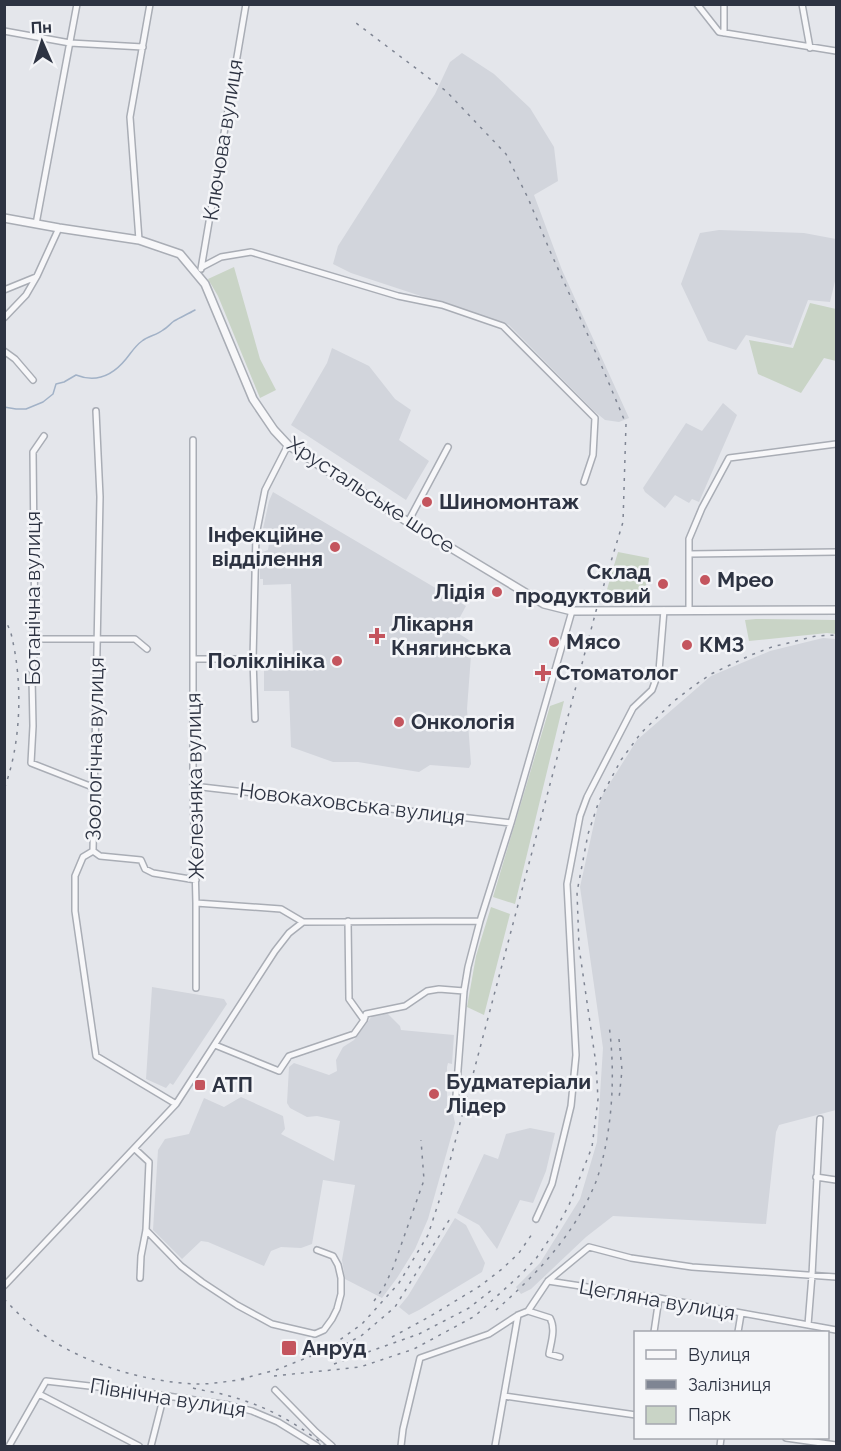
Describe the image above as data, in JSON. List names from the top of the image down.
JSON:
{
  "streets": {
    "street": [
      "Ключова вулиця",
      "Хрустальське шосе",
      "Ботанічна вулиця",
      "Зоологічна вулиця",
      "Железняка вулиця",
      "Новокаховська вулиця",
      "Цегляна вулиця",
      "Північна вулиця"
    ]
  },
  "crossings": [
    ["Ботанічна вулиця", "Зоологічна вулиця"],
    ["Железняка вулиця", "Новокаховська вулиця"]
  ],
  "places": {
    "other": [
      "Шиномонтаж",
      "Інфекційне відділення",
      "Мрео",
      "Склад продуктовий",
      "Лідія",
      "Мясо",
      "КМЗ",
      "Поліклініка",
      "Онкологія",
      "Будматеріали Лідер"
    ],
    "health": ["Лікарня Княгинська", "Стоматолог"],
    "transit": ["АТП", "Анруд"]
  },
  "legend": ["Вулиця", "Залізниця", "Парк"],
  "north": "top"
}
